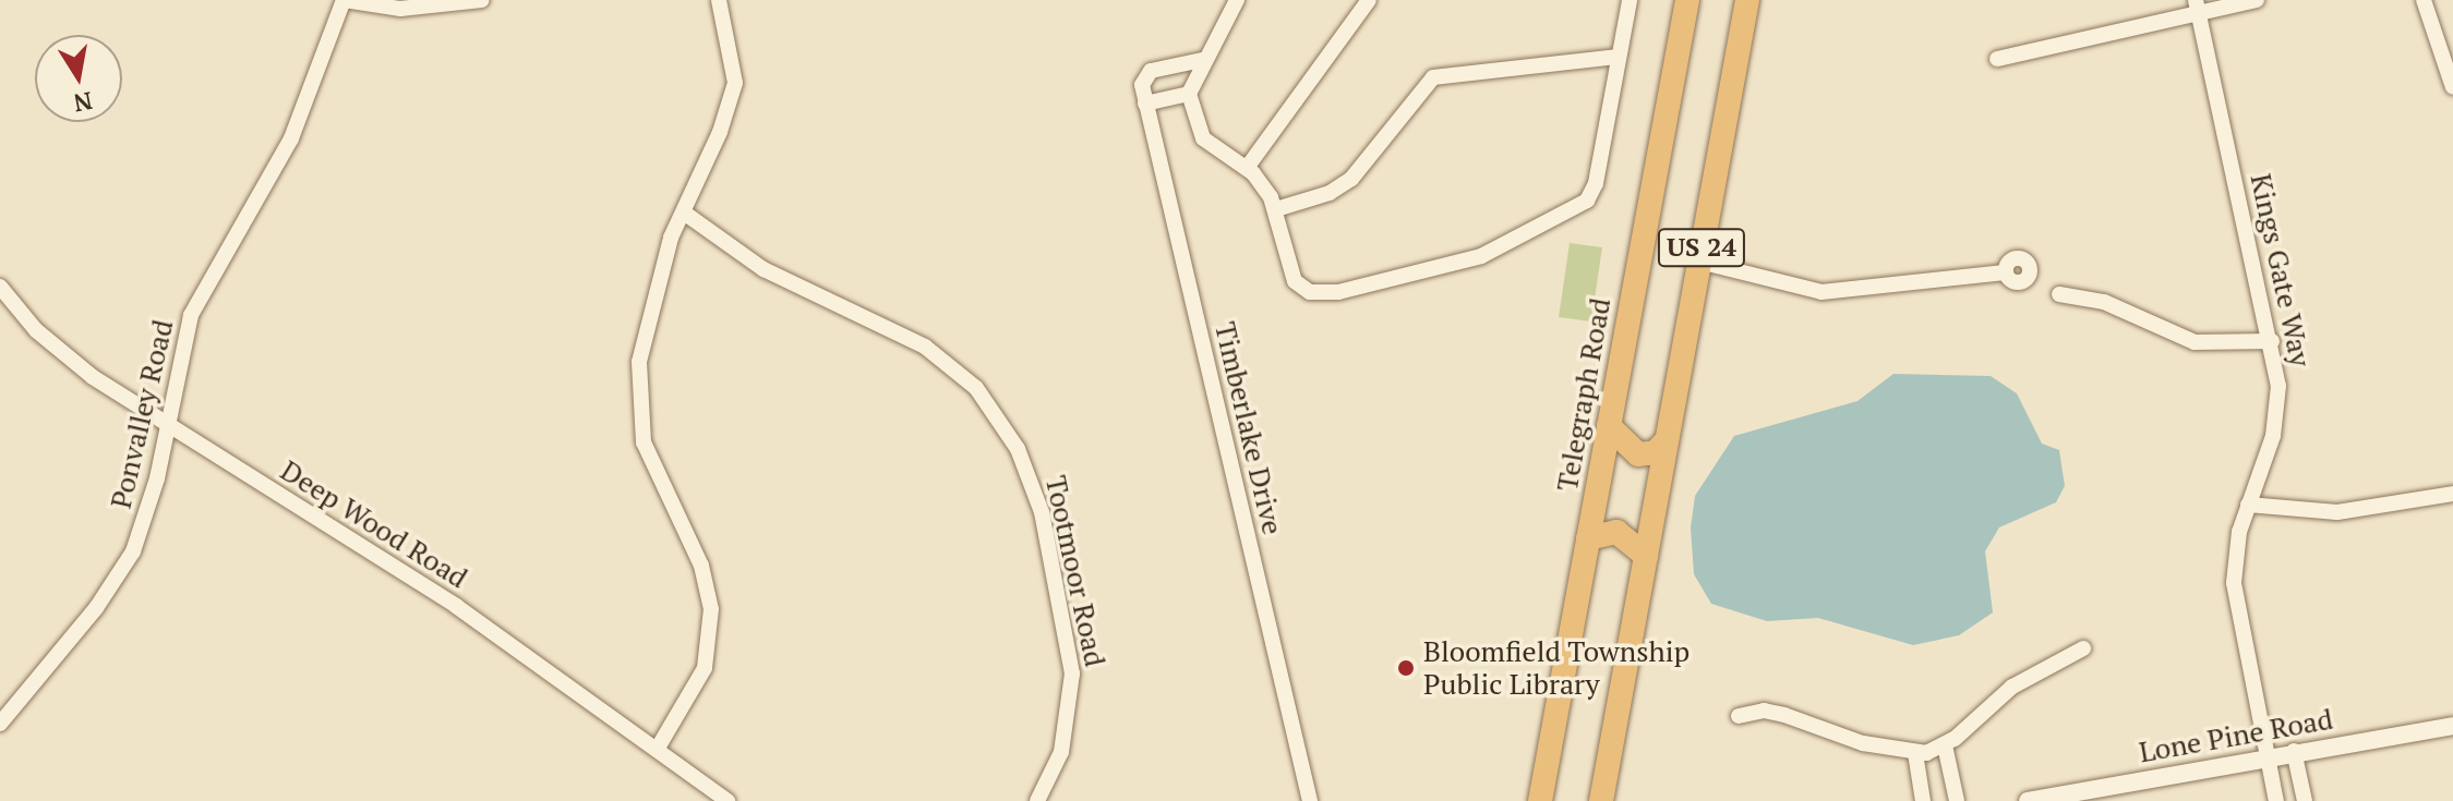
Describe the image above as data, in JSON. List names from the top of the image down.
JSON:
{
  "streets": {
    "highway": ["US 24", "Telegraph Road"],
    "street": [
      "Kings Gate Way",
      "Ponvalley Road",
      "Timberlake Drive",
      "Deep Wood Road",
      "Tootmoor Road",
      "Lone Pine Road"
    ]
  },
  "crossings": [
    ["Kings Gate Way", "Lone Pine Road"],
    ["Ponvalley Road", "Deep Wood Road"]
  ],
  "places": ["Bloomfield Township Public Library"],
  "north": "bottom"
}
